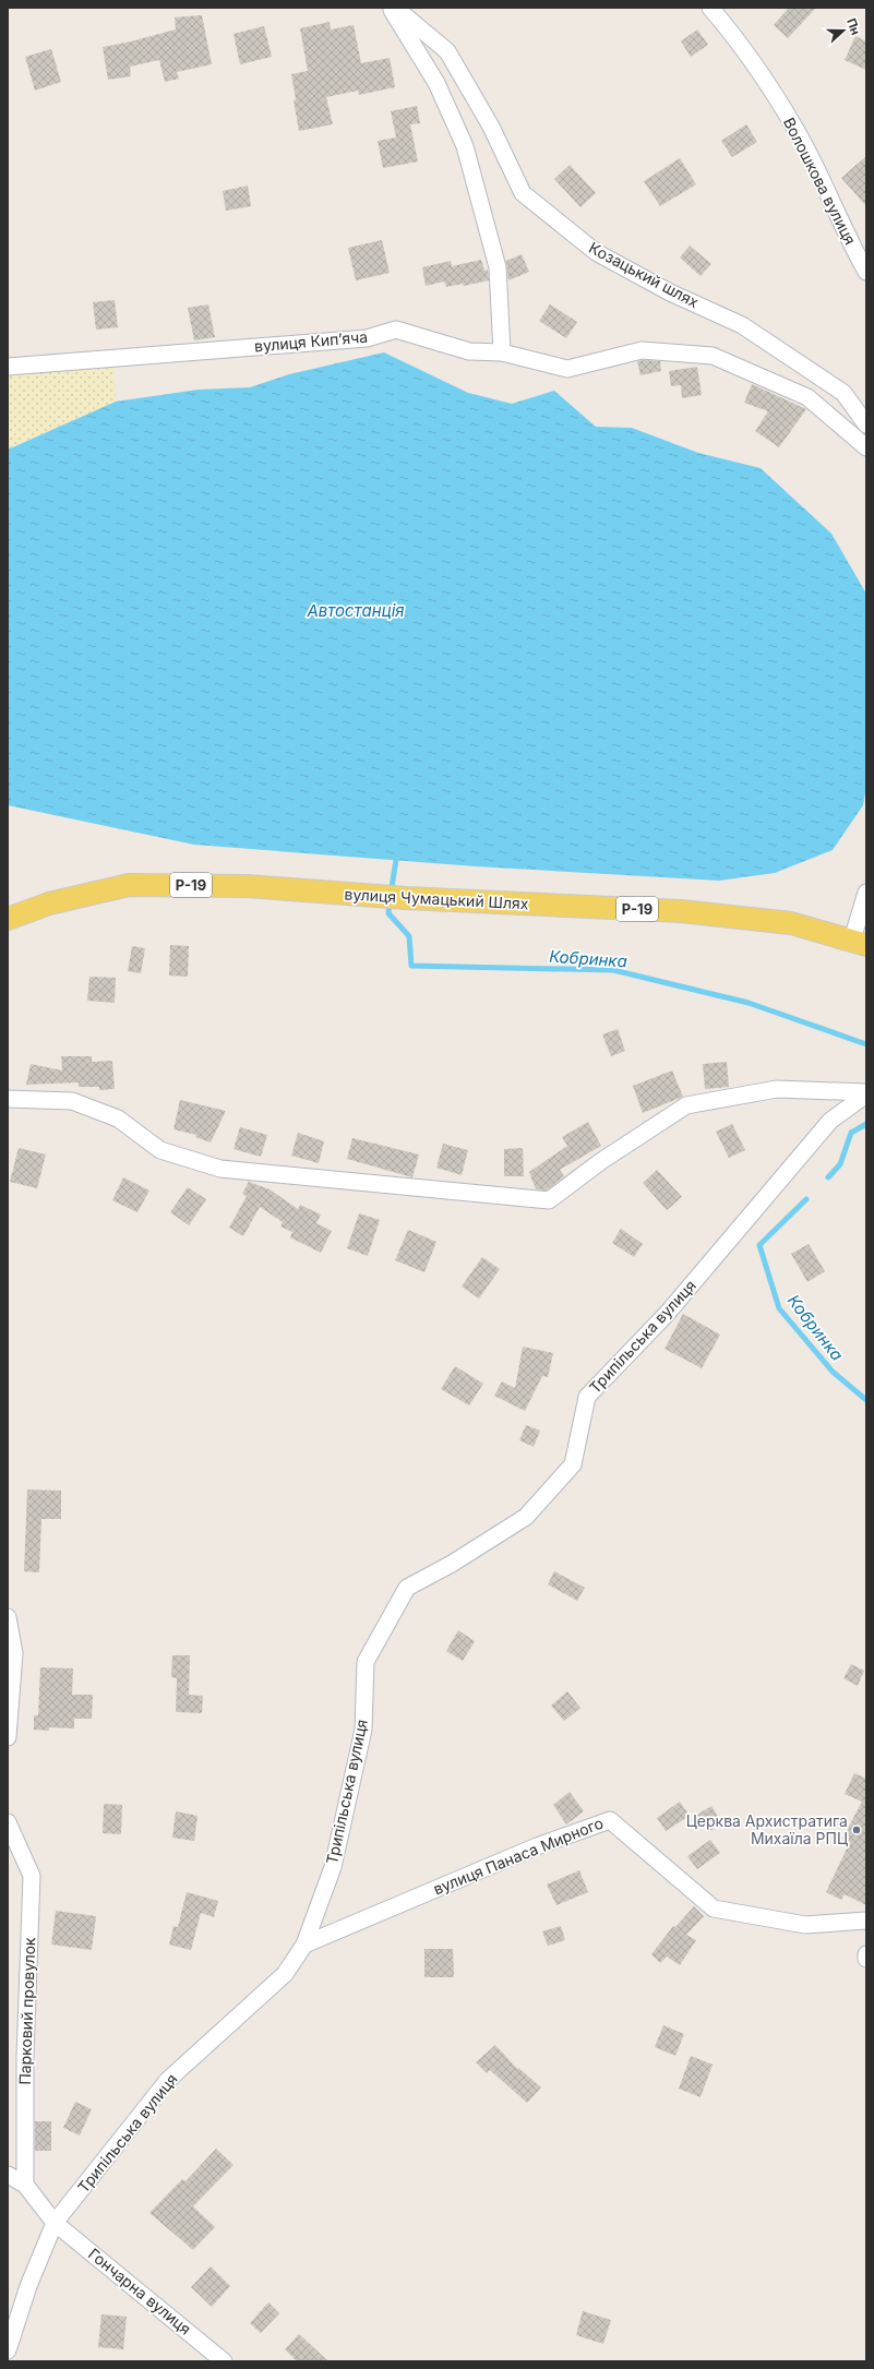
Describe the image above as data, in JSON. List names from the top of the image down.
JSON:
{
  "streets": {
    "main road": ["Р-19", "вулиця Чумацький Шлях"],
    "street": [
      "Волошкова вулиця",
      "Козацький шлях",
      "вулиця Кипʼяча",
      "Трипільська вулиця",
      "вулиця Панаса Мирного",
      "Парковий провулок",
      "Гончарна вулиця"
    ]
  },
  "crossings": [
    ["Трипільська вулиця", "вулиця Панаса Мирного"],
    ["Трипільська вулиця", "Гончарна вулиця"],
    ["Парковий провулок", "Гончарна вулиця"]
  ],
  "water": ["Автостанція", "Кобринка"],
  "places": ["Церква Архистратига Михаїла РПЦ"],
  "north": "right"
}
